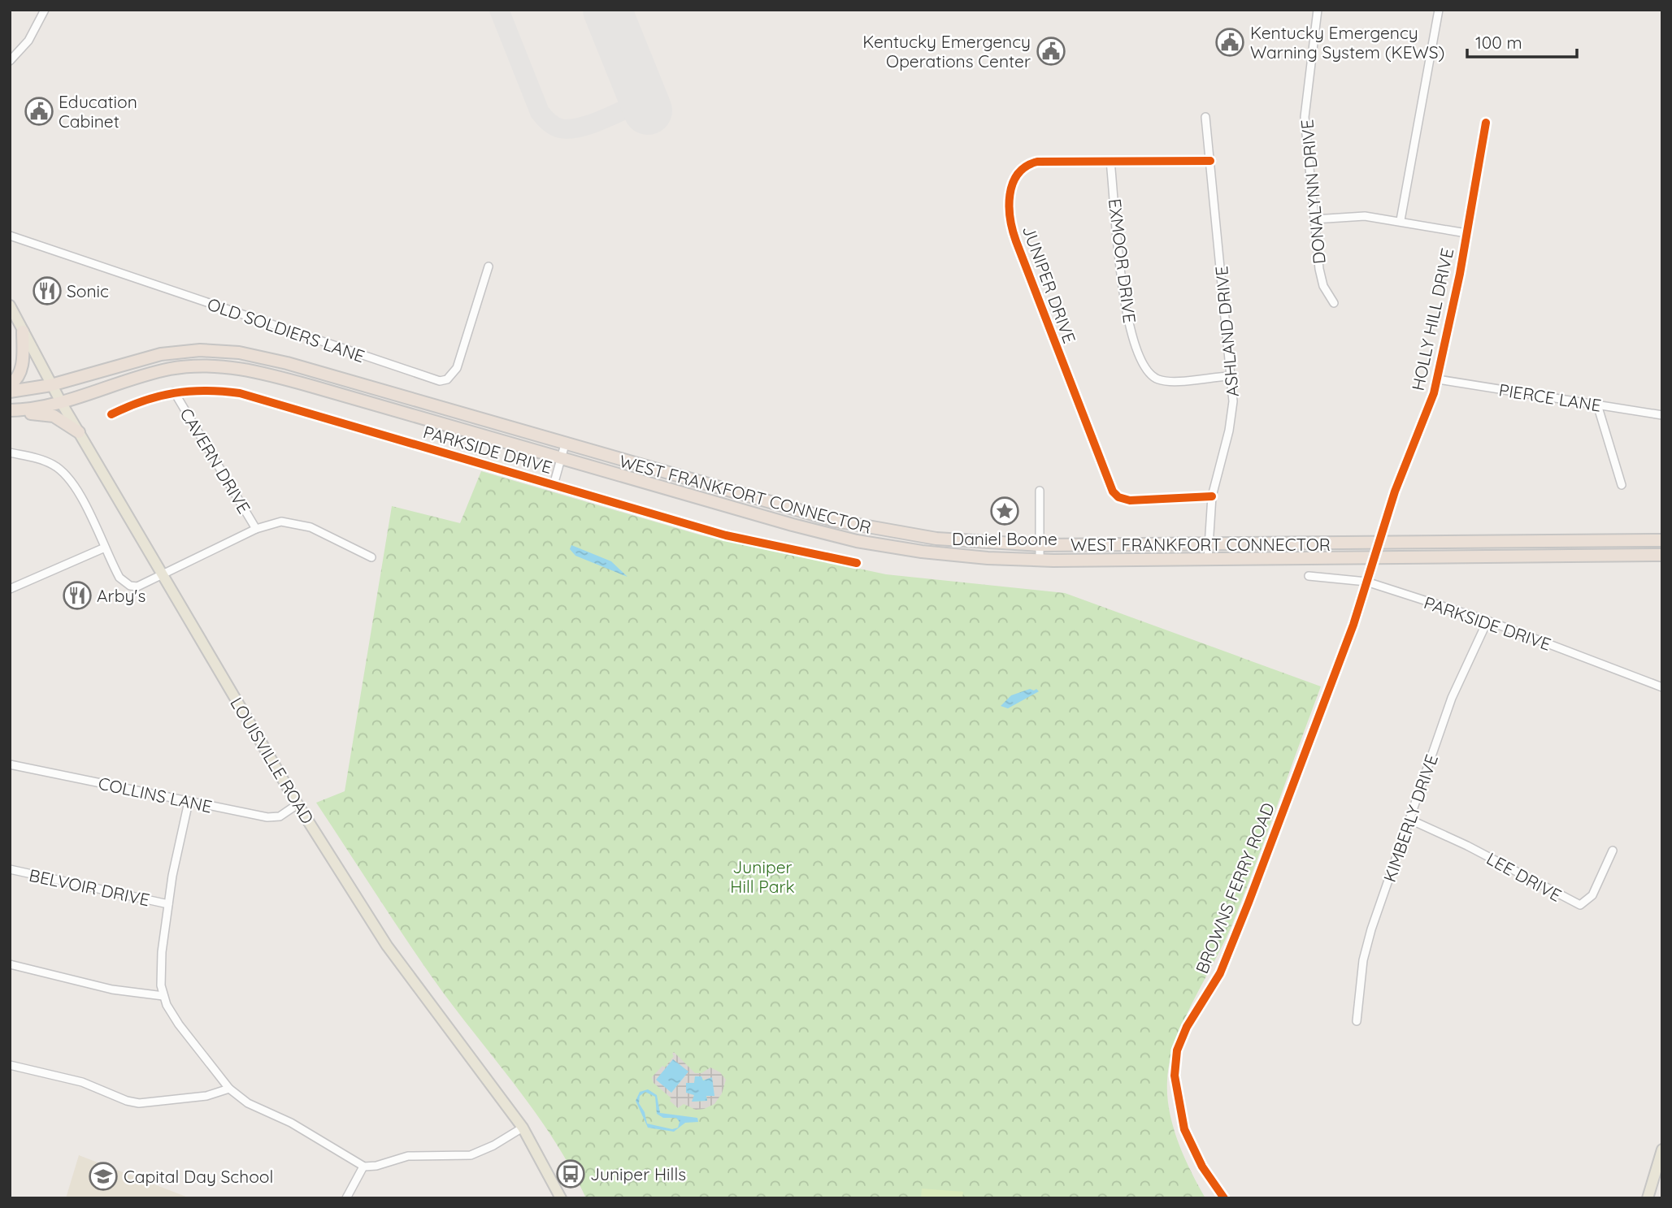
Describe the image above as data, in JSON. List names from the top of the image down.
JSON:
{
  "streets": {
    "highway": ["WEST FRANKFORT CONNECTOR"],
    "main road": ["LOUISVILLE ROAD"],
    "street": [
      "DONALYNN DRIVE",
      "EXMOOR DRIVE",
      "JUNIPER DRIVE",
      "HOLLY HILL DRIVE",
      "OLD SOLDIERS LANE",
      "ASHLAND DRIVE",
      "PIERCE LANE",
      "PARKSIDE DRIVE",
      "CAVERN DRIVE",
      "COLLINS LANE",
      "KIMBERLY DRIVE",
      "LEE DRIVE",
      "BELVOIR DRIVE",
      "BROWNS FERRY ROAD"
    ]
  },
  "crossings": [
    ["EXMOOR DRIVE", "JUNIPER DRIVE"],
    ["EXMOOR DRIVE", "ASHLAND DRIVE"],
    ["JUNIPER DRIVE", "ASHLAND DRIVE"],
    ["HOLLY HILL DRIVE", "PIERCE LANE"],
    ["HOLLY HILL DRIVE", "PARKSIDE DRIVE"],
    ["HOLLY HILL DRIVE", "WEST FRANKFORT CONNECTOR"],
    ["HOLLY HILL DRIVE", "BROWNS FERRY ROAD"],
    ["ASHLAND DRIVE", "WEST FRANKFORT CONNECTOR"],
    ["PARKSIDE DRIVE", "CAVERN DRIVE"],
    ["PARKSIDE DRIVE", "KIMBERLY DRIVE"],
    ["PARKSIDE DRIVE", "BROWNS FERRY ROAD"],
    ["WEST FRANKFORT CONNECTOR", "LOUISVILLE ROAD"],
    ["LOUISVILLE ROAD", "COLLINS LANE"],
    ["KIMBERLY DRIVE", "LEE DRIVE"]
  ],
  "parks": ["Juniper Hill Park"],
  "places": {
    "public building": ["Kentucky Emergency Warning System (KEWS)", "Kentucky Emergency Operations Center", "Education Cabinet"],
    "restaurant": ["Sonic", "Arby's"],
    "place": ["Daniel Boone"],
    "bus stop": ["Juniper Hills"],
    "school or university": ["Capital Day School"]
  },
  "scale_bar": "100 m"
}
